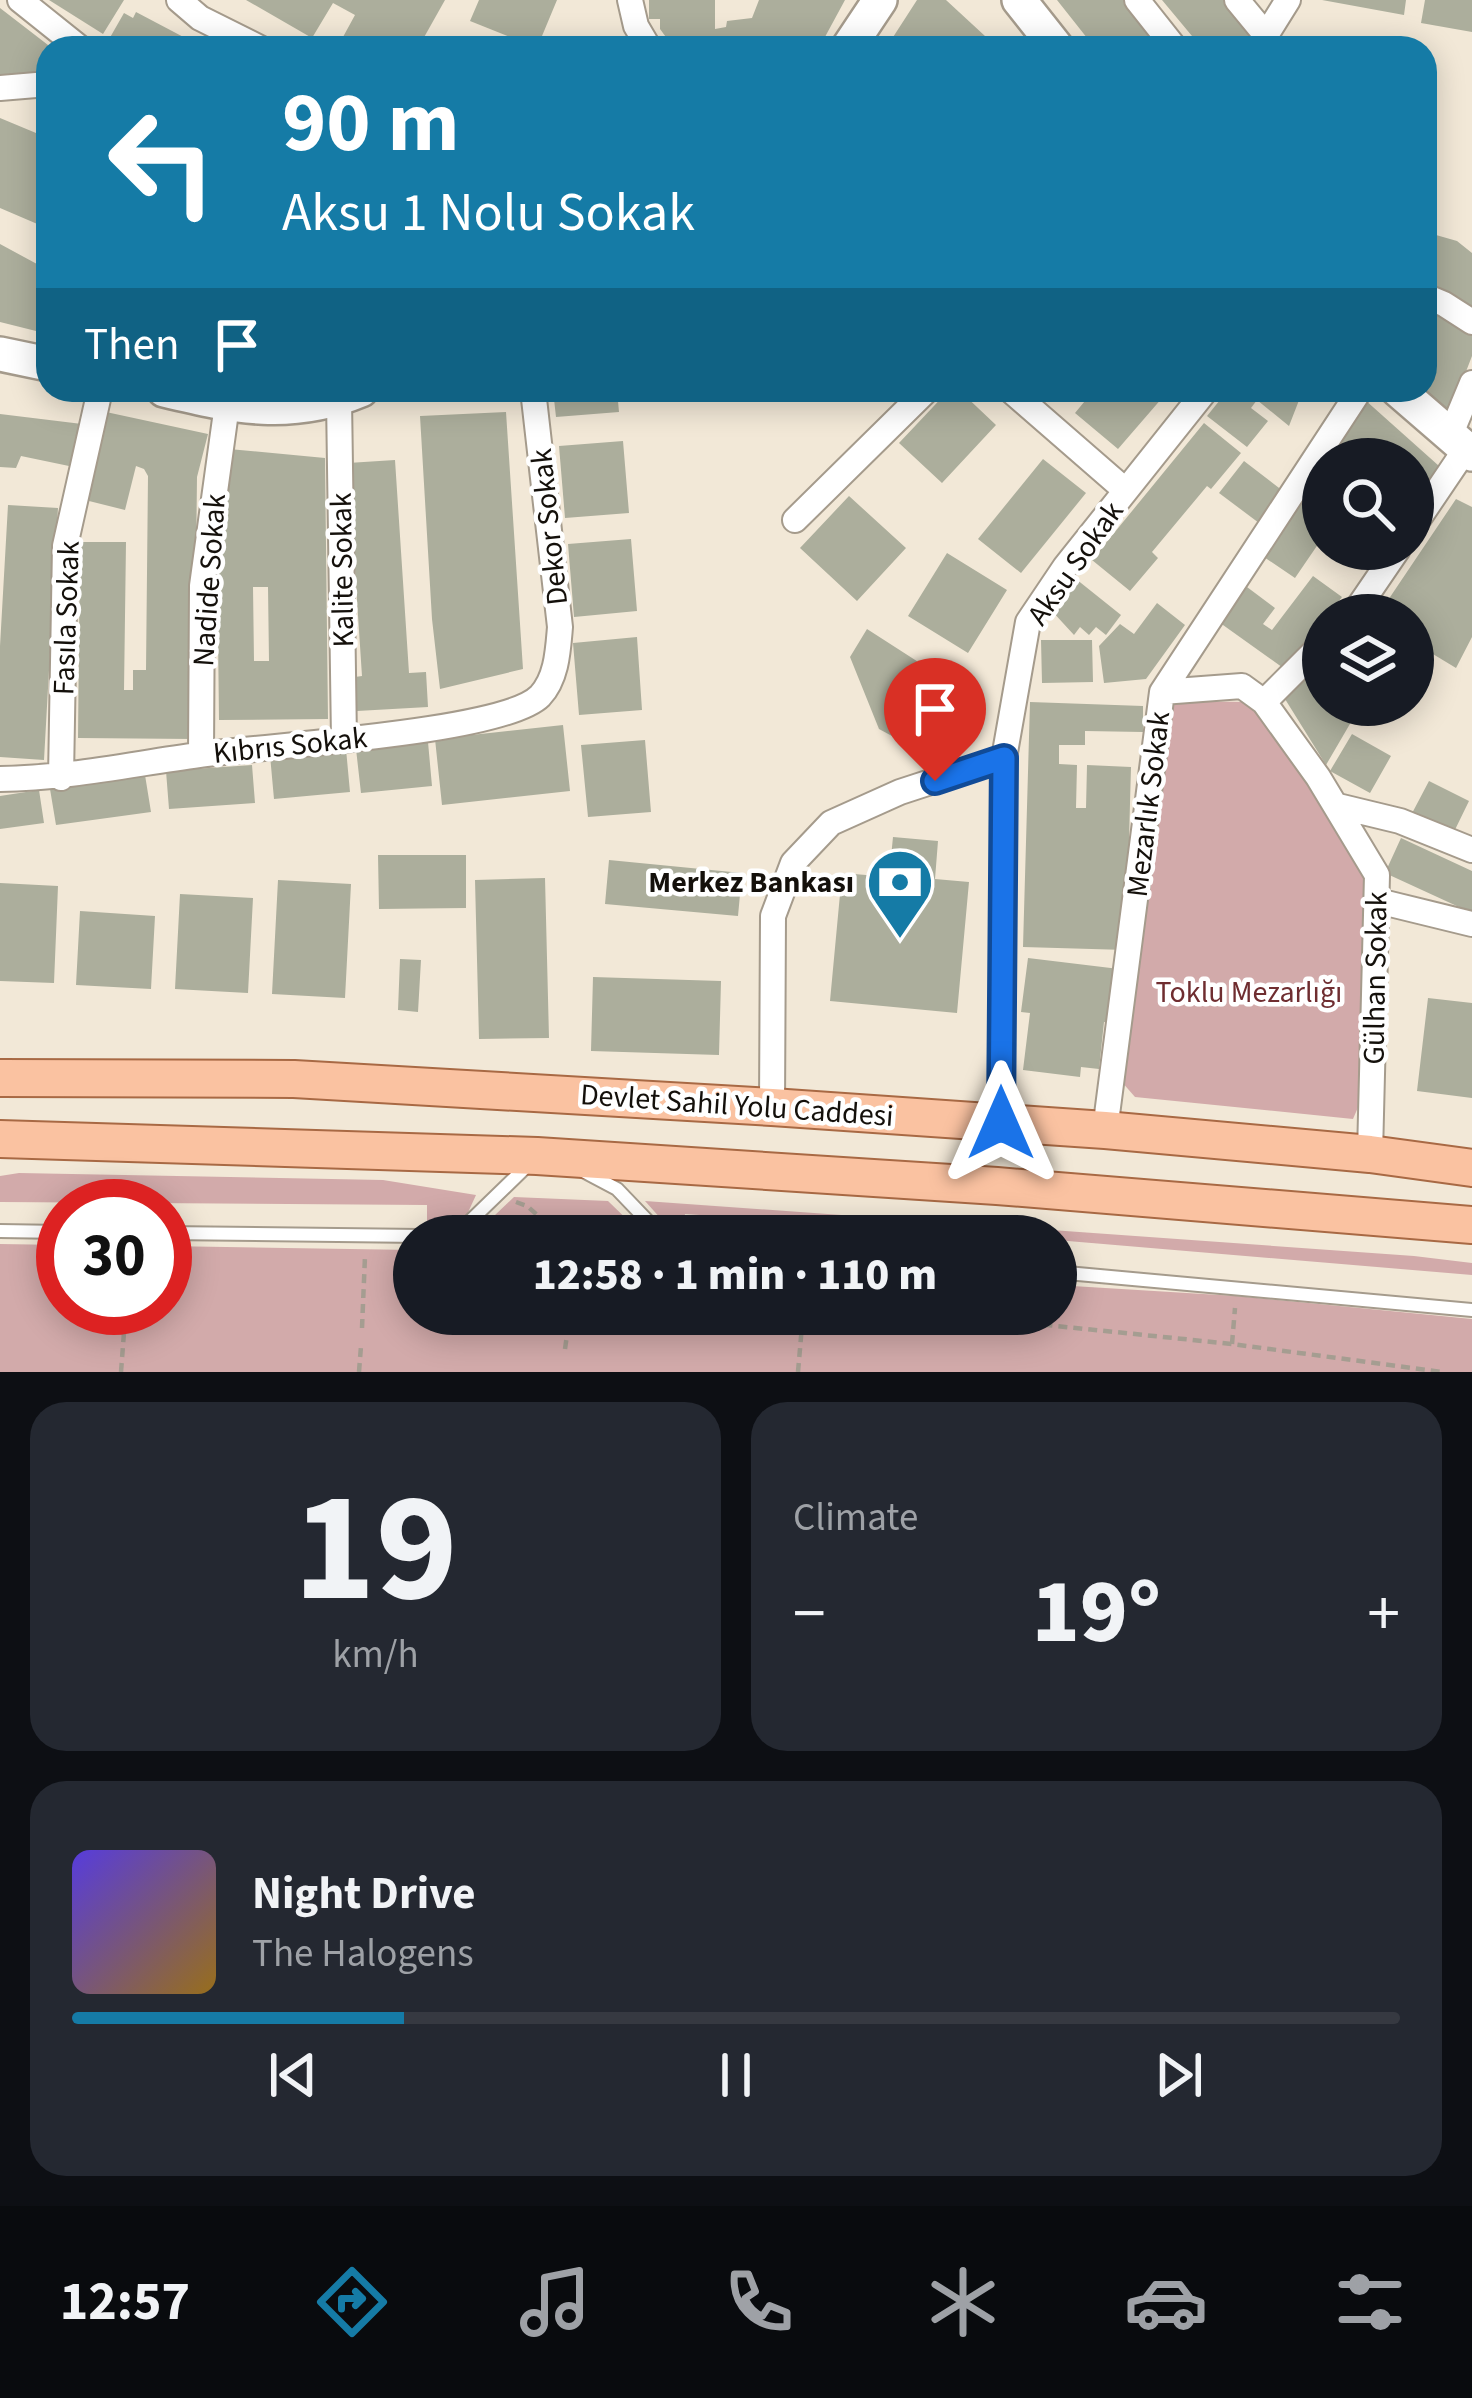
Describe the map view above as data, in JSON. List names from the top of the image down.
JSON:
{
  "streets": {
    "main road": ["Devlet Sahil Yolu Caddesi"],
    "street": [
      "Dekor Sokak",
      "Aksu Sokak",
      "Kalite Sokak",
      "Nadide Sokak",
      "Fasıla Sokak",
      "Kıbrıs Sokak",
      "Mezarlık Sokak",
      "Gülhan Sokak"
    ]
  },
  "crossings": [
    ["Dekor Sokak", "Kıbrıs Sokak"],
    ["Aksu Sokak", "Devlet Sahil Yolu Caddesi"],
    ["Kalite Sokak", "Kıbrıs Sokak"],
    ["Nadide Sokak", "Kıbrıs Sokak"],
    ["Fasıla Sokak", "Kıbrıs Sokak"],
    ["Mezarlık Sokak", "Devlet Sahil Yolu Caddesi"],
    ["Gülhan Sokak", "Devlet Sahil Yolu Caddesi"]
  ],
  "parks": ["Toklu Mezarlığı"],
  "places": {
    "bank": ["Merkez Bankası"]
  },
  "page": {
    "turn": ["90 m", "Aksu 1 Nolu Sokak"],
    "then": "Then",
    "limit": "30",
    "trip": "12:58 · 1 min · 110 m",
    "tile": [
      ["19", "km/h"],
      "Climate"
    ],
    "heat": ["−", "19°", "+"],
    "song": ["Night Drive", "The Halogens"],
    "tabs": "12:57"
  }
}
